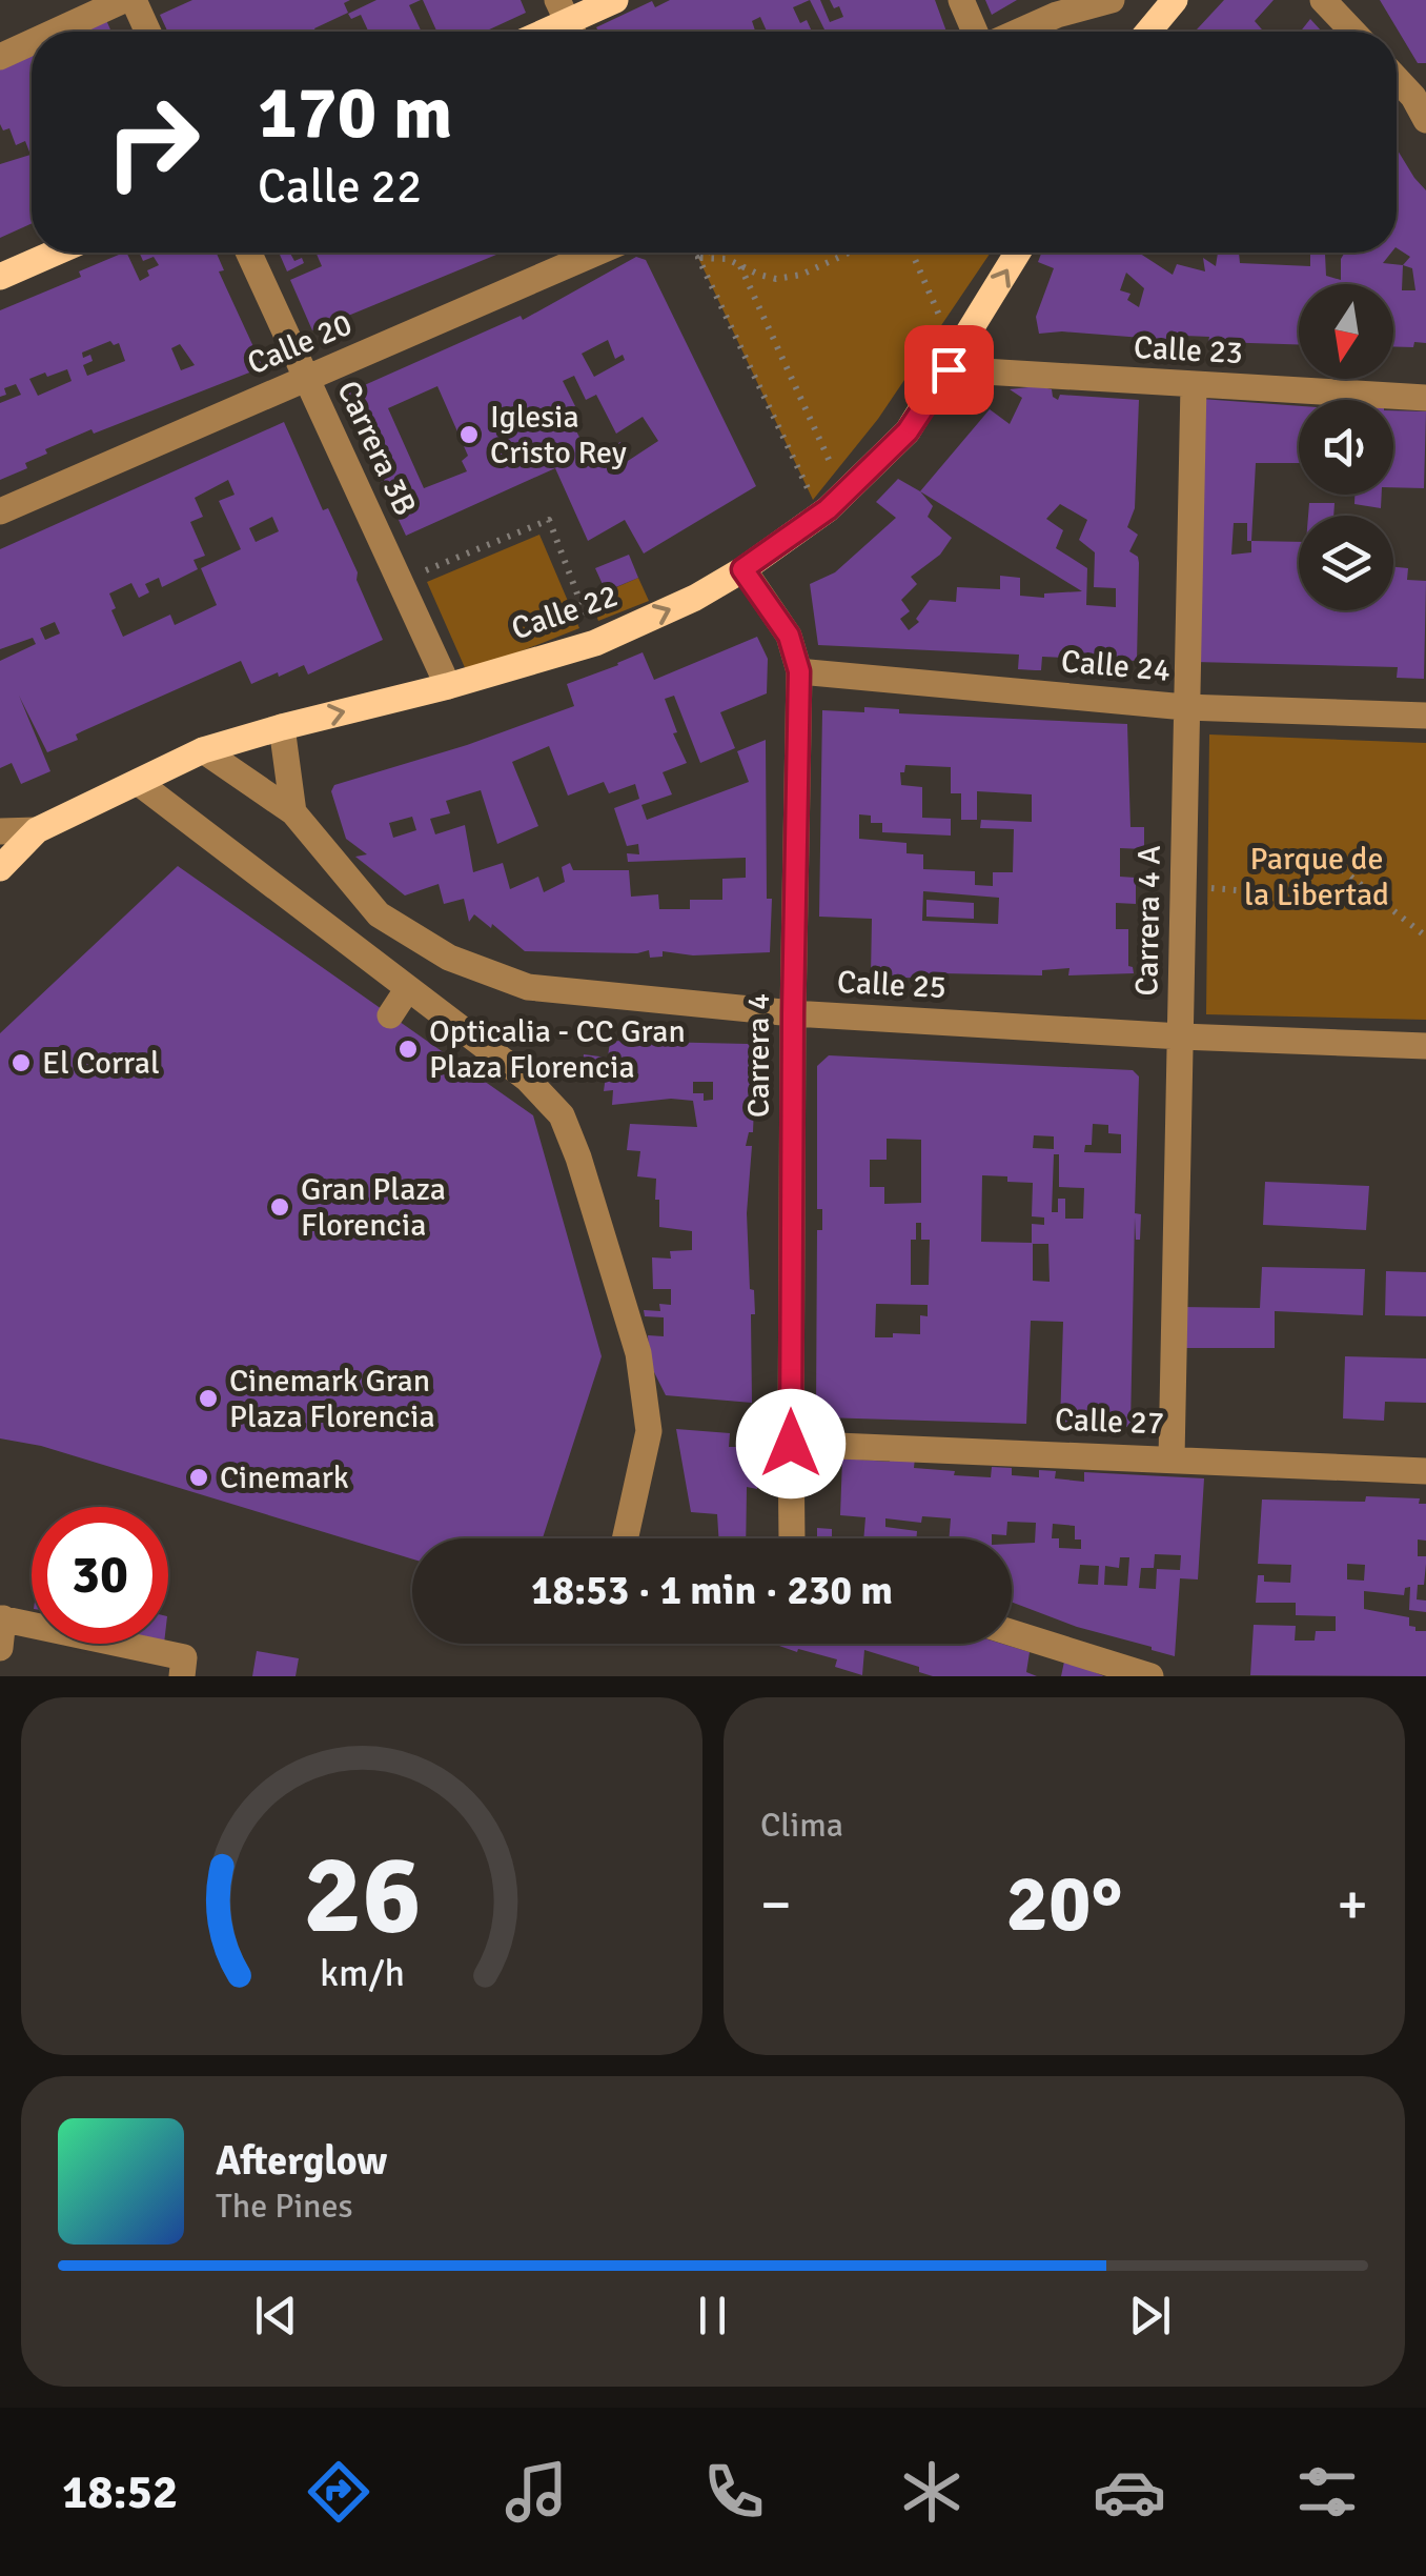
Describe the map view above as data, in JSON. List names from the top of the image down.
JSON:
{
  "streets": {
    "main road": ["Calle 22"],
    "street": [
      "Calle 20",
      "Calle 23",
      "Carrera 3B",
      "Calle 24",
      "Carrera 4 A",
      "Calle 25",
      "Carrera 4",
      "Calle 27"
    ]
  },
  "crossings": [
    ["Calle 20", "Carrera 3B"],
    ["Calle 23", "Calle 22"],
    ["Calle 23", "Carrera 4 A"],
    ["Carrera 3B", "Calle 22"],
    ["Calle 22", "Calle 25"],
    ["Calle 22", "Carrera 4"],
    ["Calle 24", "Carrera 4 A"],
    ["Calle 24", "Carrera 4"],
    ["Carrera 4 A", "Calle 25"],
    ["Carrera 4 A", "Calle 27"],
    ["Calle 25", "Carrera 4"],
    ["Carrera 4", "Calle 27"]
  ],
  "one_way": ["Calle 22"],
  "parks": ["Parque de la Libertad"],
  "places": [
    "Iglesia Cristo Rey",
    "Opticalia - CC Gran Plaza Florencia",
    "El Corral",
    "Gran Plaza Florencia",
    "Cinemark Gran Plaza Florencia",
    "Cinemark"
  ],
  "north": "bottom",
  "page": {
    "turn": ["170 m", "Calle 22"],
    "limit": "30",
    "trip": "18:53 · 1 min · 230 m",
    "tile": "Clima",
    "heat": ["−", "20°", "+"],
    "song": ["Afterglow", "The Pines"],
    "tabs": "18:52",
    "gauge": ["26", "km/h"]
  }
}
